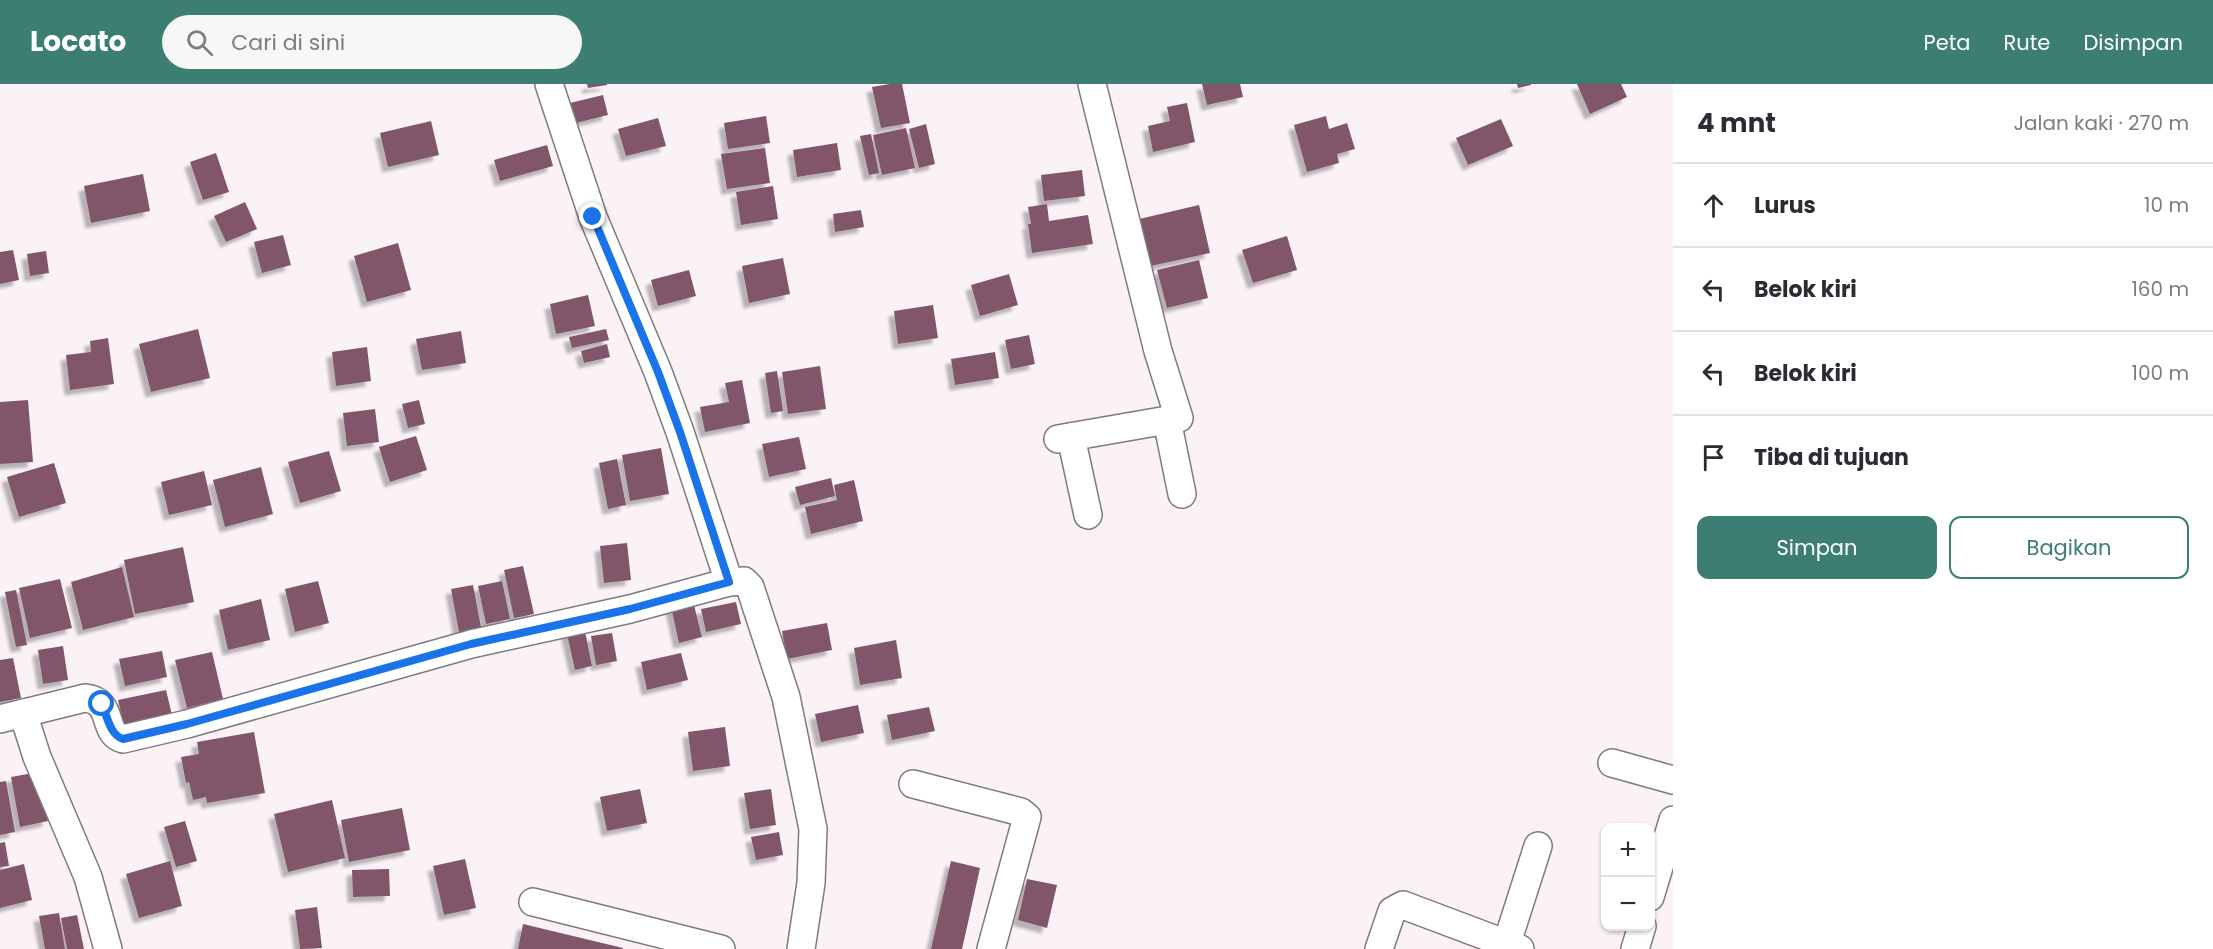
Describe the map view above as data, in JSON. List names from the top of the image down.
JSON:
{
  "page": {
    "header": "Locato",
    "search": "Cari di sini",
    "nav": ["Peta", "Rute", "Disimpan"],
    "heading": ["4 mnt", "Jalan kaki · 270 m"],
    "list": [
      ["Lurus", "10 m"],
      ["Belok kiri", "160 m"],
      ["Belok kiri", "100 m"],
      "Tiba di tujuan"
    ],
    "buttons": ["Simpan", "Bagikan"],
    "map_buttons": ["+", "−"]
  }
}
